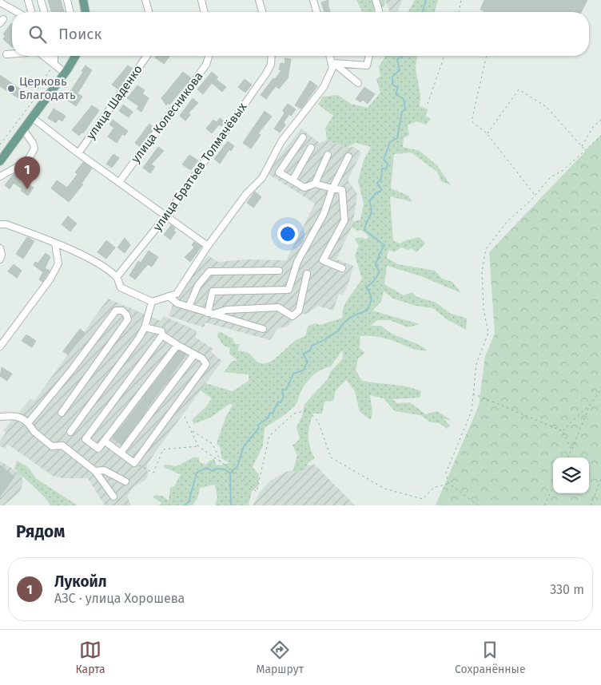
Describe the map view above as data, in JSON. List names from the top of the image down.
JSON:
{
  "streets": {
    "street": ["улица Шаденко", "улица Колесникова", "улица Братьев Толмачёвых"]
  },
  "places": ["Церковь Благодать"],
  "page": {
    "search": "Поиск",
    "pins": "1",
    "heading": "Рядом",
    "list": [
      {
        "mark": "1",
        "name": "Лукойл",
        "note": "АЗС · улица Хорошева",
        "value": "330 m"
      }
    ],
    "nav": ["Карта", "Маршрут", "Сохранённые"]
  }
}
